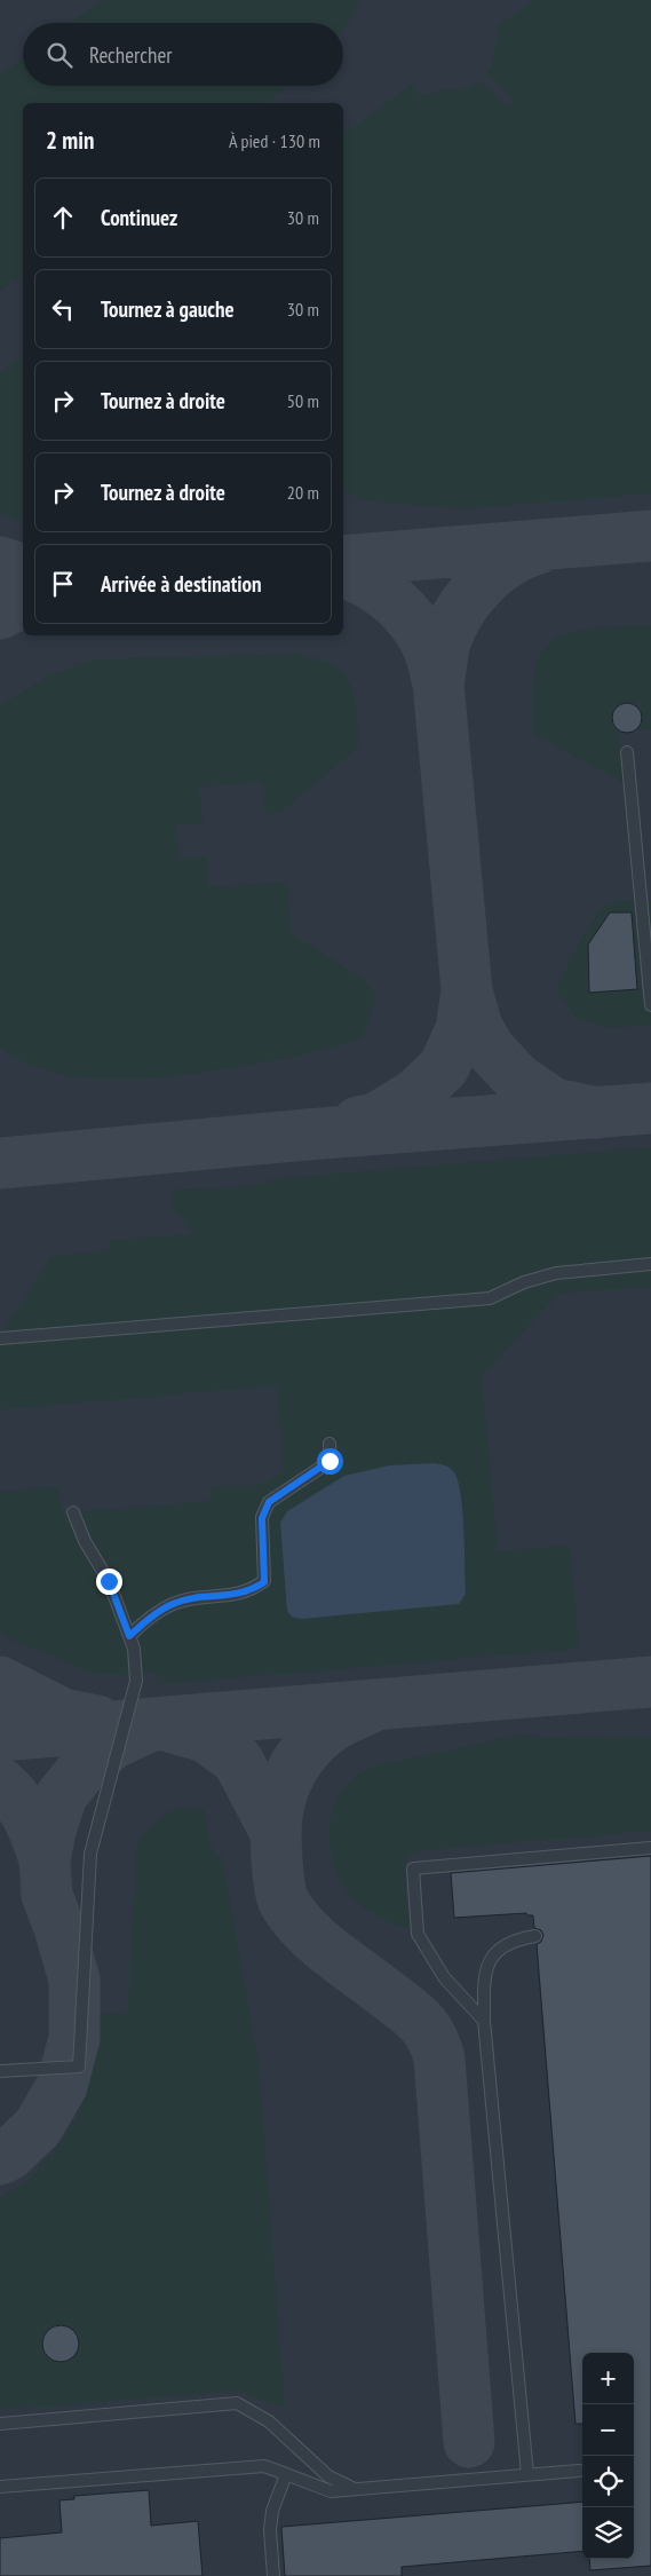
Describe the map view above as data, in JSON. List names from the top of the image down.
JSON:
{
  "page": {
    "search": "Rechercher",
    "heading": ["2 min", "À pied · 130 m"],
    "list": [
      ["Continuez", "30 m"],
      ["Tournez à gauche", "30 m"],
      ["Tournez à droite", "50 m"],
      ["Tournez à droite", "20 m"],
      "Arrivée à destination"
    ],
    "map_buttons": ["+", "−"]
  }
}
